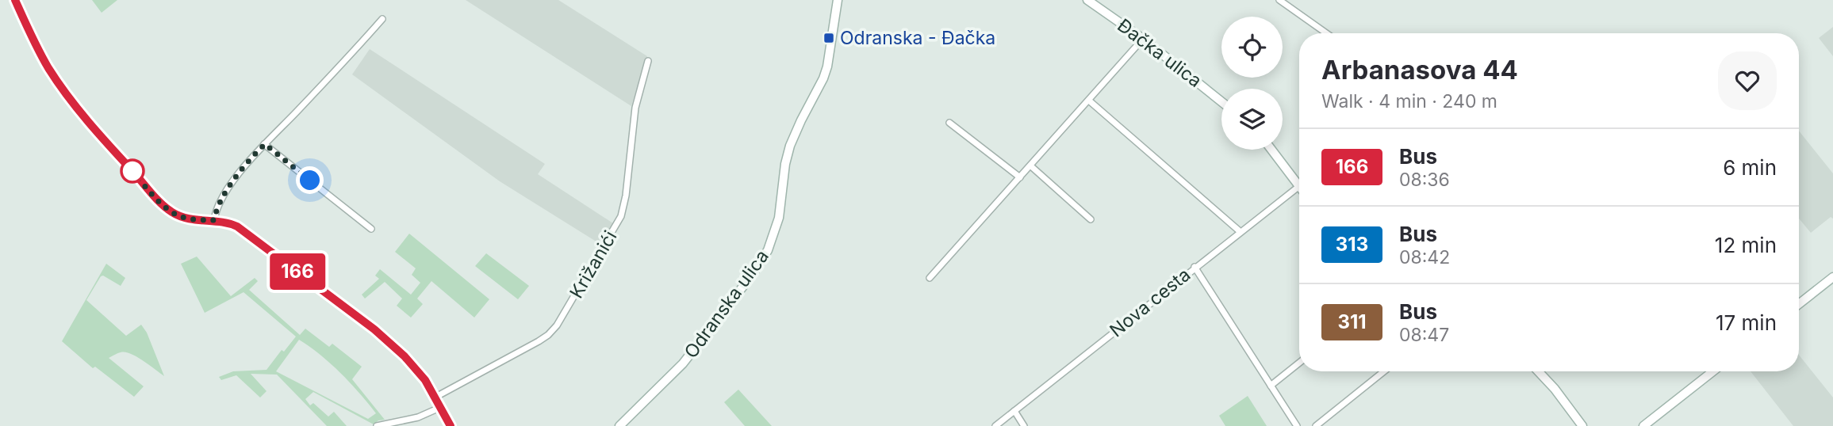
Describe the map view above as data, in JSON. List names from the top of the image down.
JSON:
{
  "streets": {
    "street": [
      "Đačka ulica",
      "Križanići",
      "Nova cesta",
      "Odranska ulica"
    ]
  },
  "places": {
    "transit": ["Odranska - Đačka"]
  },
  "lines": ["bus line 166"],
  "page": {
    "on_map": "166",
    "heading": ["Arbanasova 44", "Walk · 4 min · 240 m"],
    "list": [
      {
        "mark": "166",
        "name": "Bus",
        "note": "08:36",
        "value": "6 min"
      },
      {
        "mark": "313",
        "name": "Bus",
        "note": "08:42",
        "value": "12 min"
      },
      {
        "mark": "311",
        "name": "Bus",
        "note": "08:47",
        "value": "17 min"
      }
    ]
  }
}
